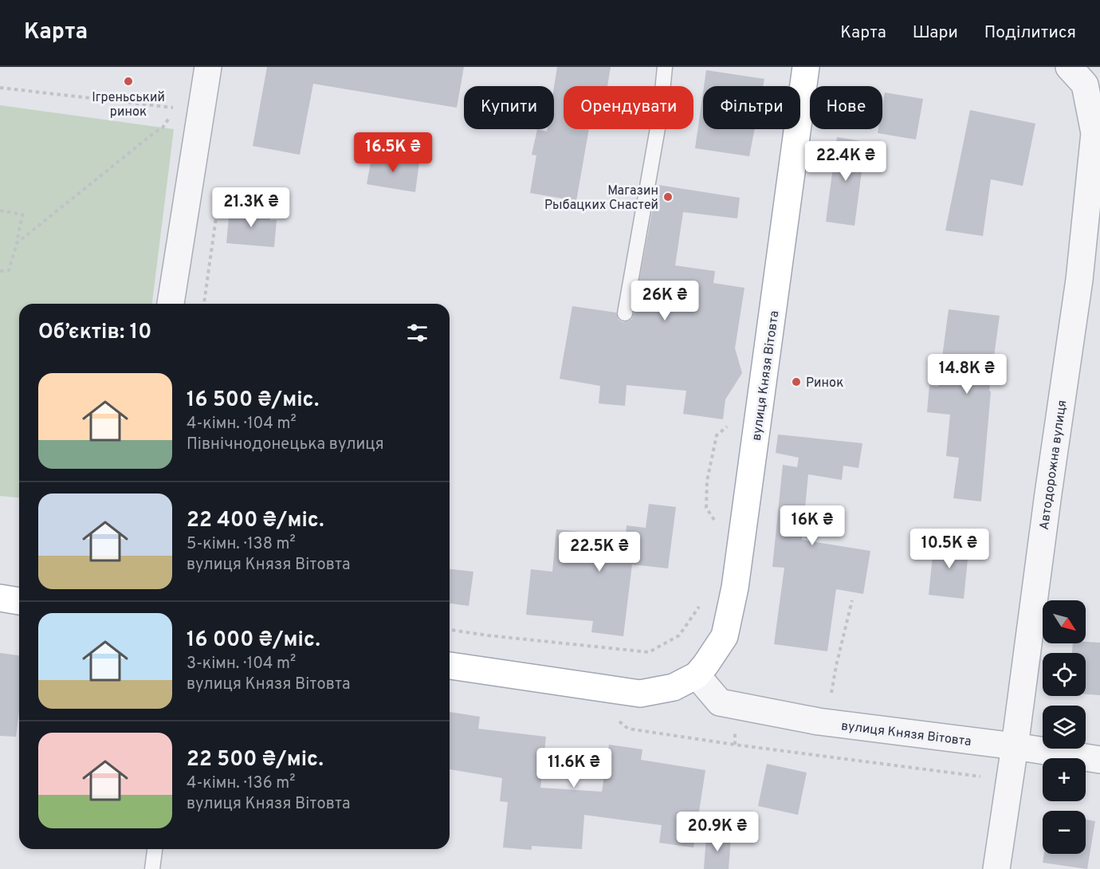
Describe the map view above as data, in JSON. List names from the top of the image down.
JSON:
{
  "streets": {
    "main road": ["вулиця Князя Вітовта"],
    "street": ["Автодорожна вулиця"]
  },
  "crossings": [
    ["вулиця Князя Вітовта", "Автодорожна вулиця"]
  ],
  "places": ["Ігреньський ринок", "Магазин Рыбацких Снастей", "Ринок"],
  "north": "bottom right",
  "page": {
    "header": "Карта",
    "nav": ["Карта", "Шари", "Поділитися"],
    "chip": [
      "Купити",
      "Орендувати",
      "Фільтри",
      "Нове"
    ],
    "price": [
      "16.5K ₴",
      "22.4K ₴",
      "21.3K ₴",
      "26K ₴",
      "14.8K ₴",
      "16K ₴",
      "10.5K ₴",
      "22.5K ₴",
      "11.6K ₴",
      "20.9K ₴"
    ],
    "heading": "Об’єктів: 10",
    "list": [
      {
        "name": "16 500 ₴/міс.",
        "note": "4-кімн. · 104 m² · Північнодонецька вулиця"
      },
      {
        "name": "22 400 ₴/міс.",
        "note": "5-кімн. · 138 m² · вулиця Князя Вітовта"
      },
      {
        "name": "16 000 ₴/міс.",
        "note": "3-кімн. · 104 m² · вулиця Князя Вітовта"
      },
      {
        "name": "22 500 ₴/міс.",
        "note": "4-кімн. · 136 m² · вулиця Князя Вітовта"
      }
    ],
    "map_buttons": ["+", "−"]
  }
}
